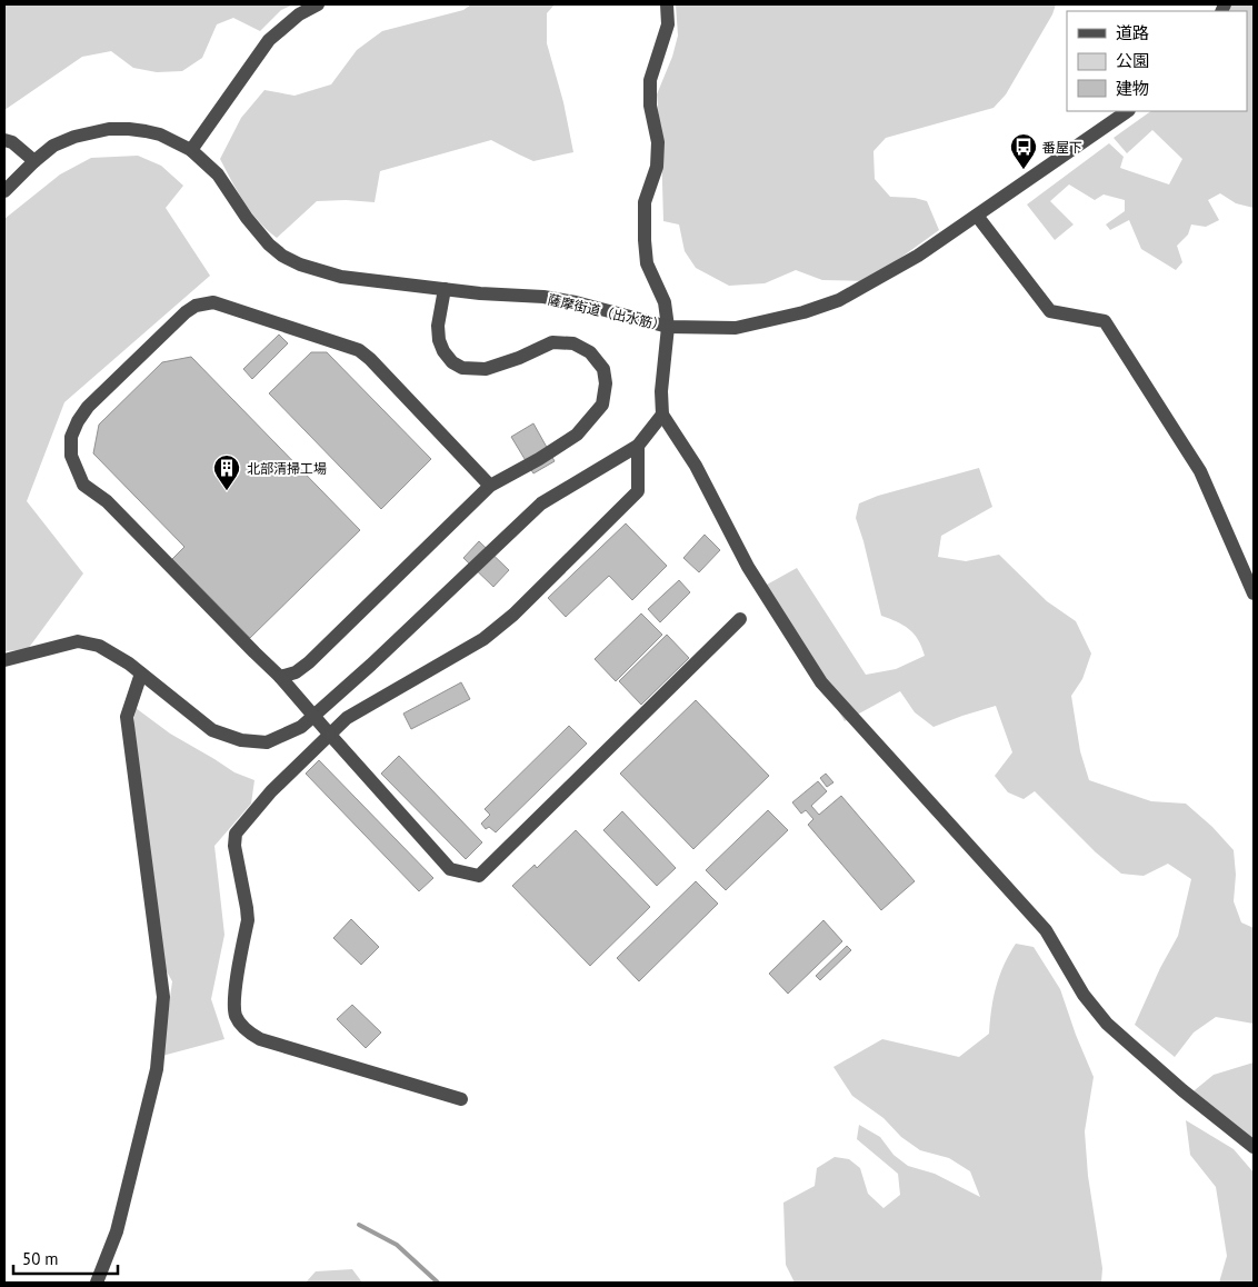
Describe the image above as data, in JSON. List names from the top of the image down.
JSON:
{
  "streets": {
    "street": ["薩摩街道（出水筋）"]
  },
  "places": {
    "bus stop": ["番屋下"],
    "building": ["北部清掃工場"]
  },
  "legend": ["道路", "公園", "建物"],
  "scale_bar": "50 m"
}
